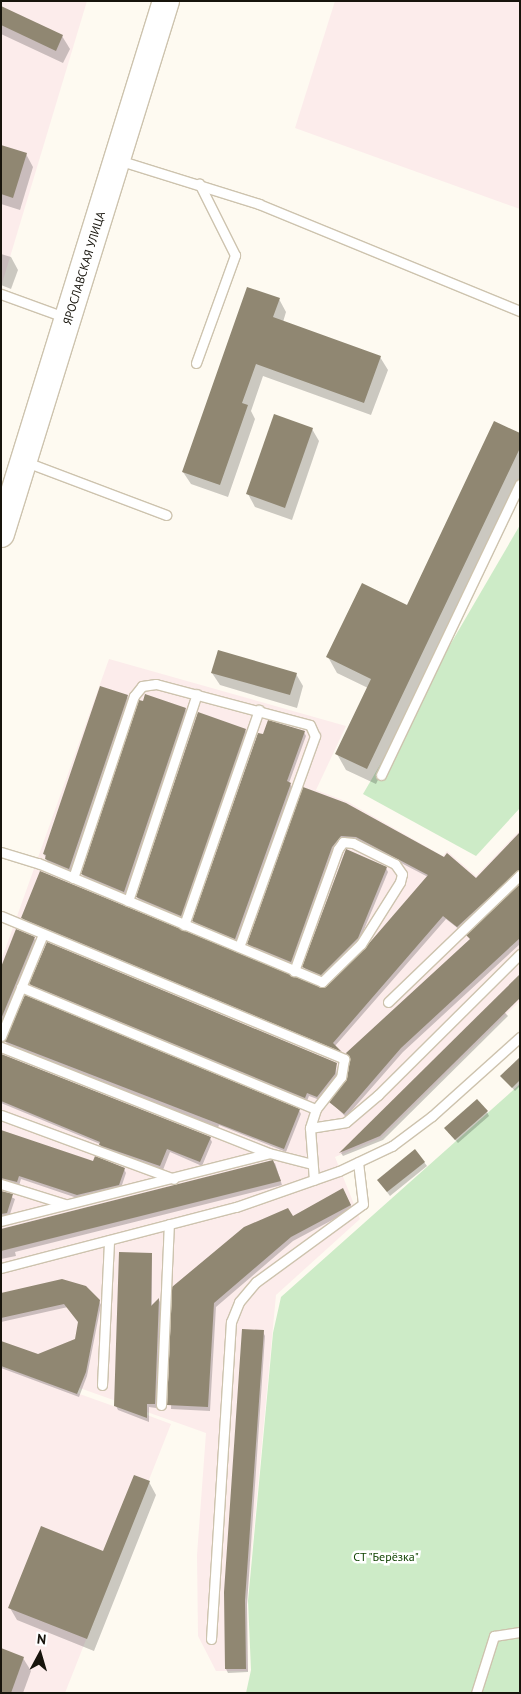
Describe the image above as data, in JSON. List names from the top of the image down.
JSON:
{
  "streets": {
    "main road": ["ЯРОСЛАВСКАЯ УЛИЦА"]
  },
  "parks": ["СТ \"Берёзка\""],
  "north": "top"
}
